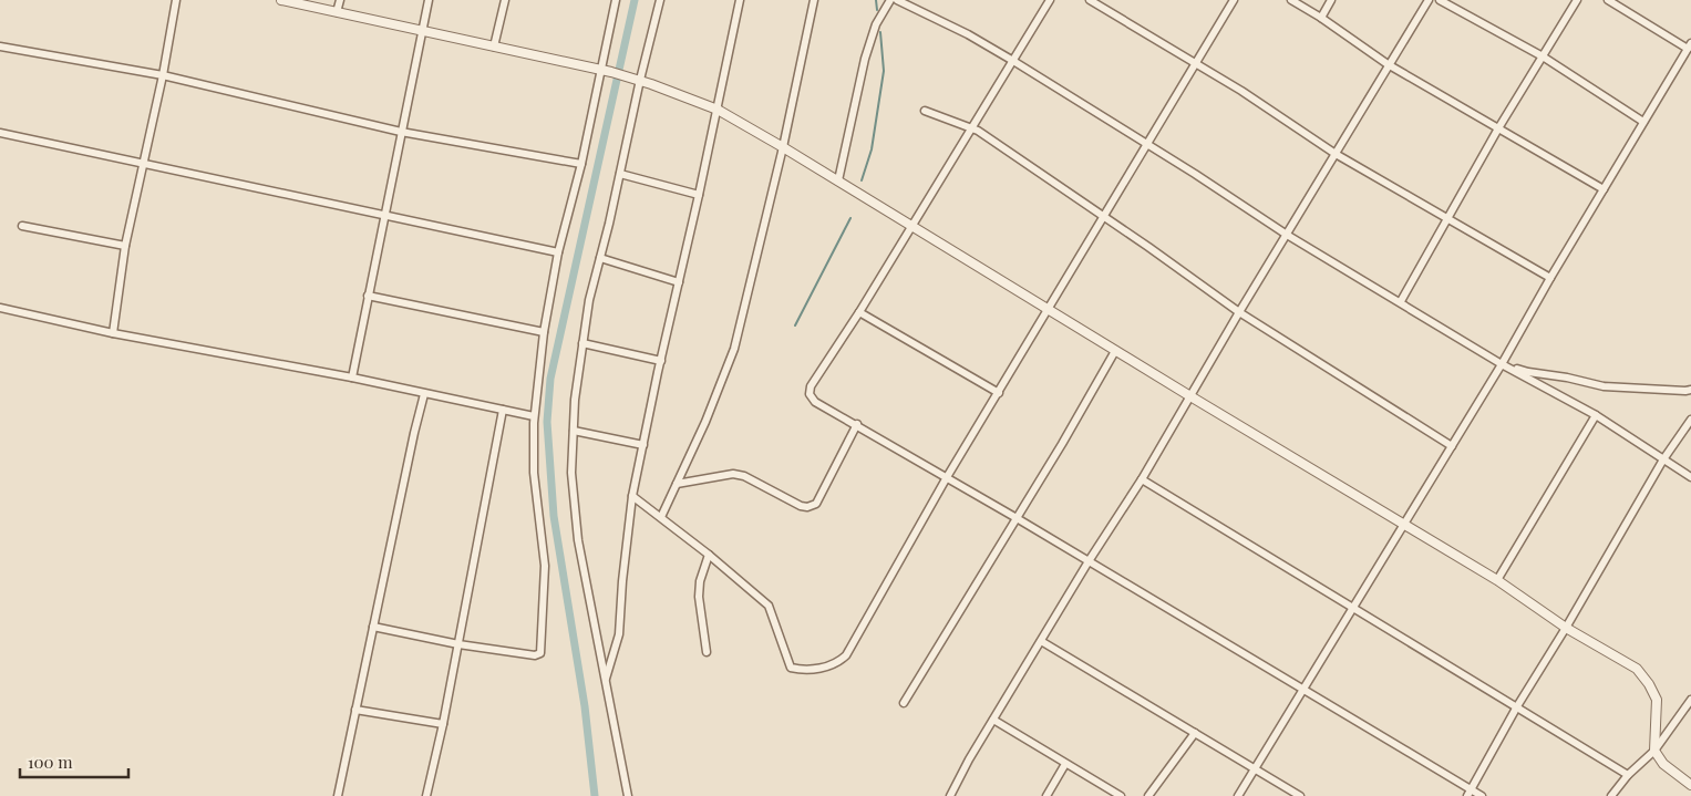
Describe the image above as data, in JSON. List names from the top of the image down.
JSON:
{
  "scale_bar": "100 m"
}
